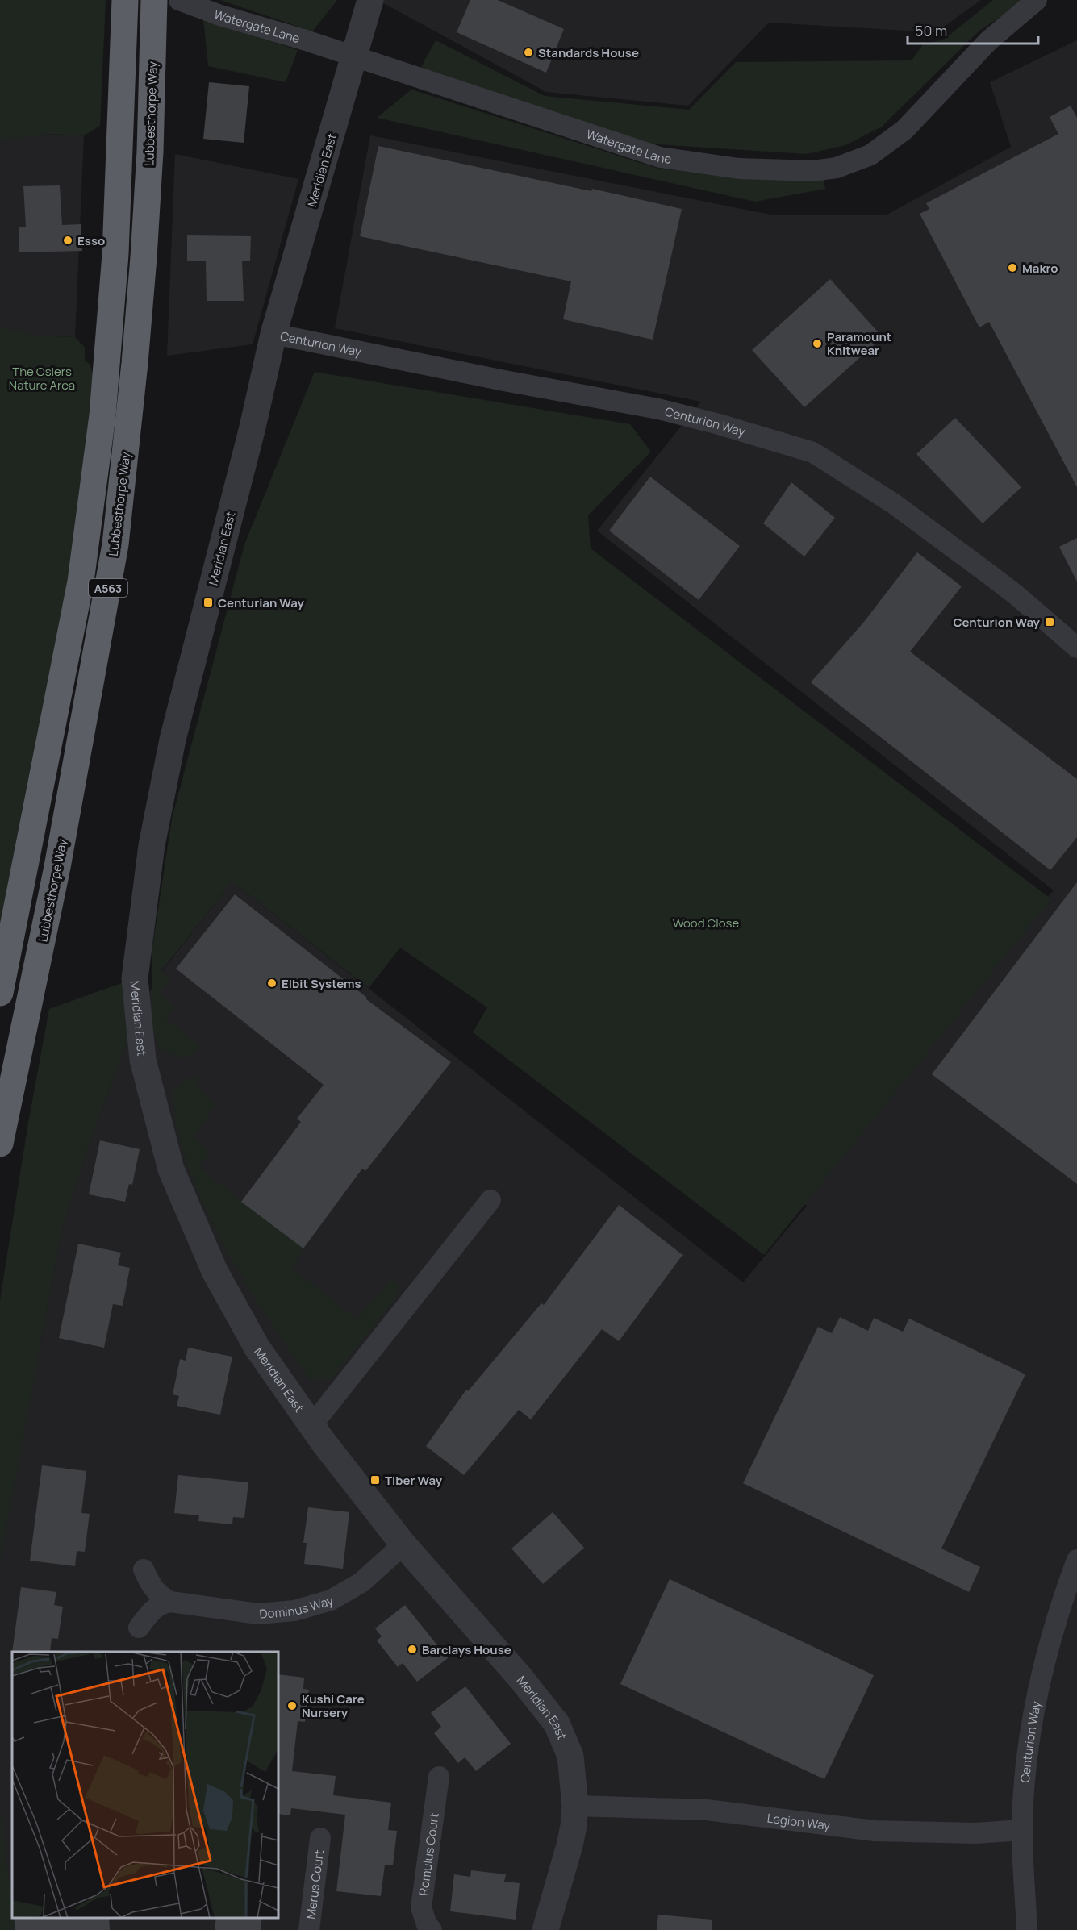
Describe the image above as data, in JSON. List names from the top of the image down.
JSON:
{
  "streets": {
    "highway": ["Lubbesthorpe Way", "A563"],
    "street": [
      "Watergate Lane",
      "Meridian East",
      "Centurion Way",
      "Dominus Way",
      "Legion Way",
      "Romulus Court",
      "Merus Court"
    ]
  },
  "crossings": [
    ["Meridian East", "Centurion Way"],
    ["Meridian East", "Dominus Way"],
    ["Meridian East", "Legion Way"],
    ["Centurion Way", "Legion Way"]
  ],
  "parks": ["The Osiers Nature Area", "Wood Close"],
  "places": {
    "other": [
      "Standards House",
      "Esso",
      "Makro",
      "Paramount Knitwear",
      "Elbit Systems",
      "Barclays House",
      "Kushi Care Nursery"
    ],
    "transit": ["Centurian Way", "Centurion Way", "Tiber Way"]
  },
  "scale_bar": "50 m"
}
